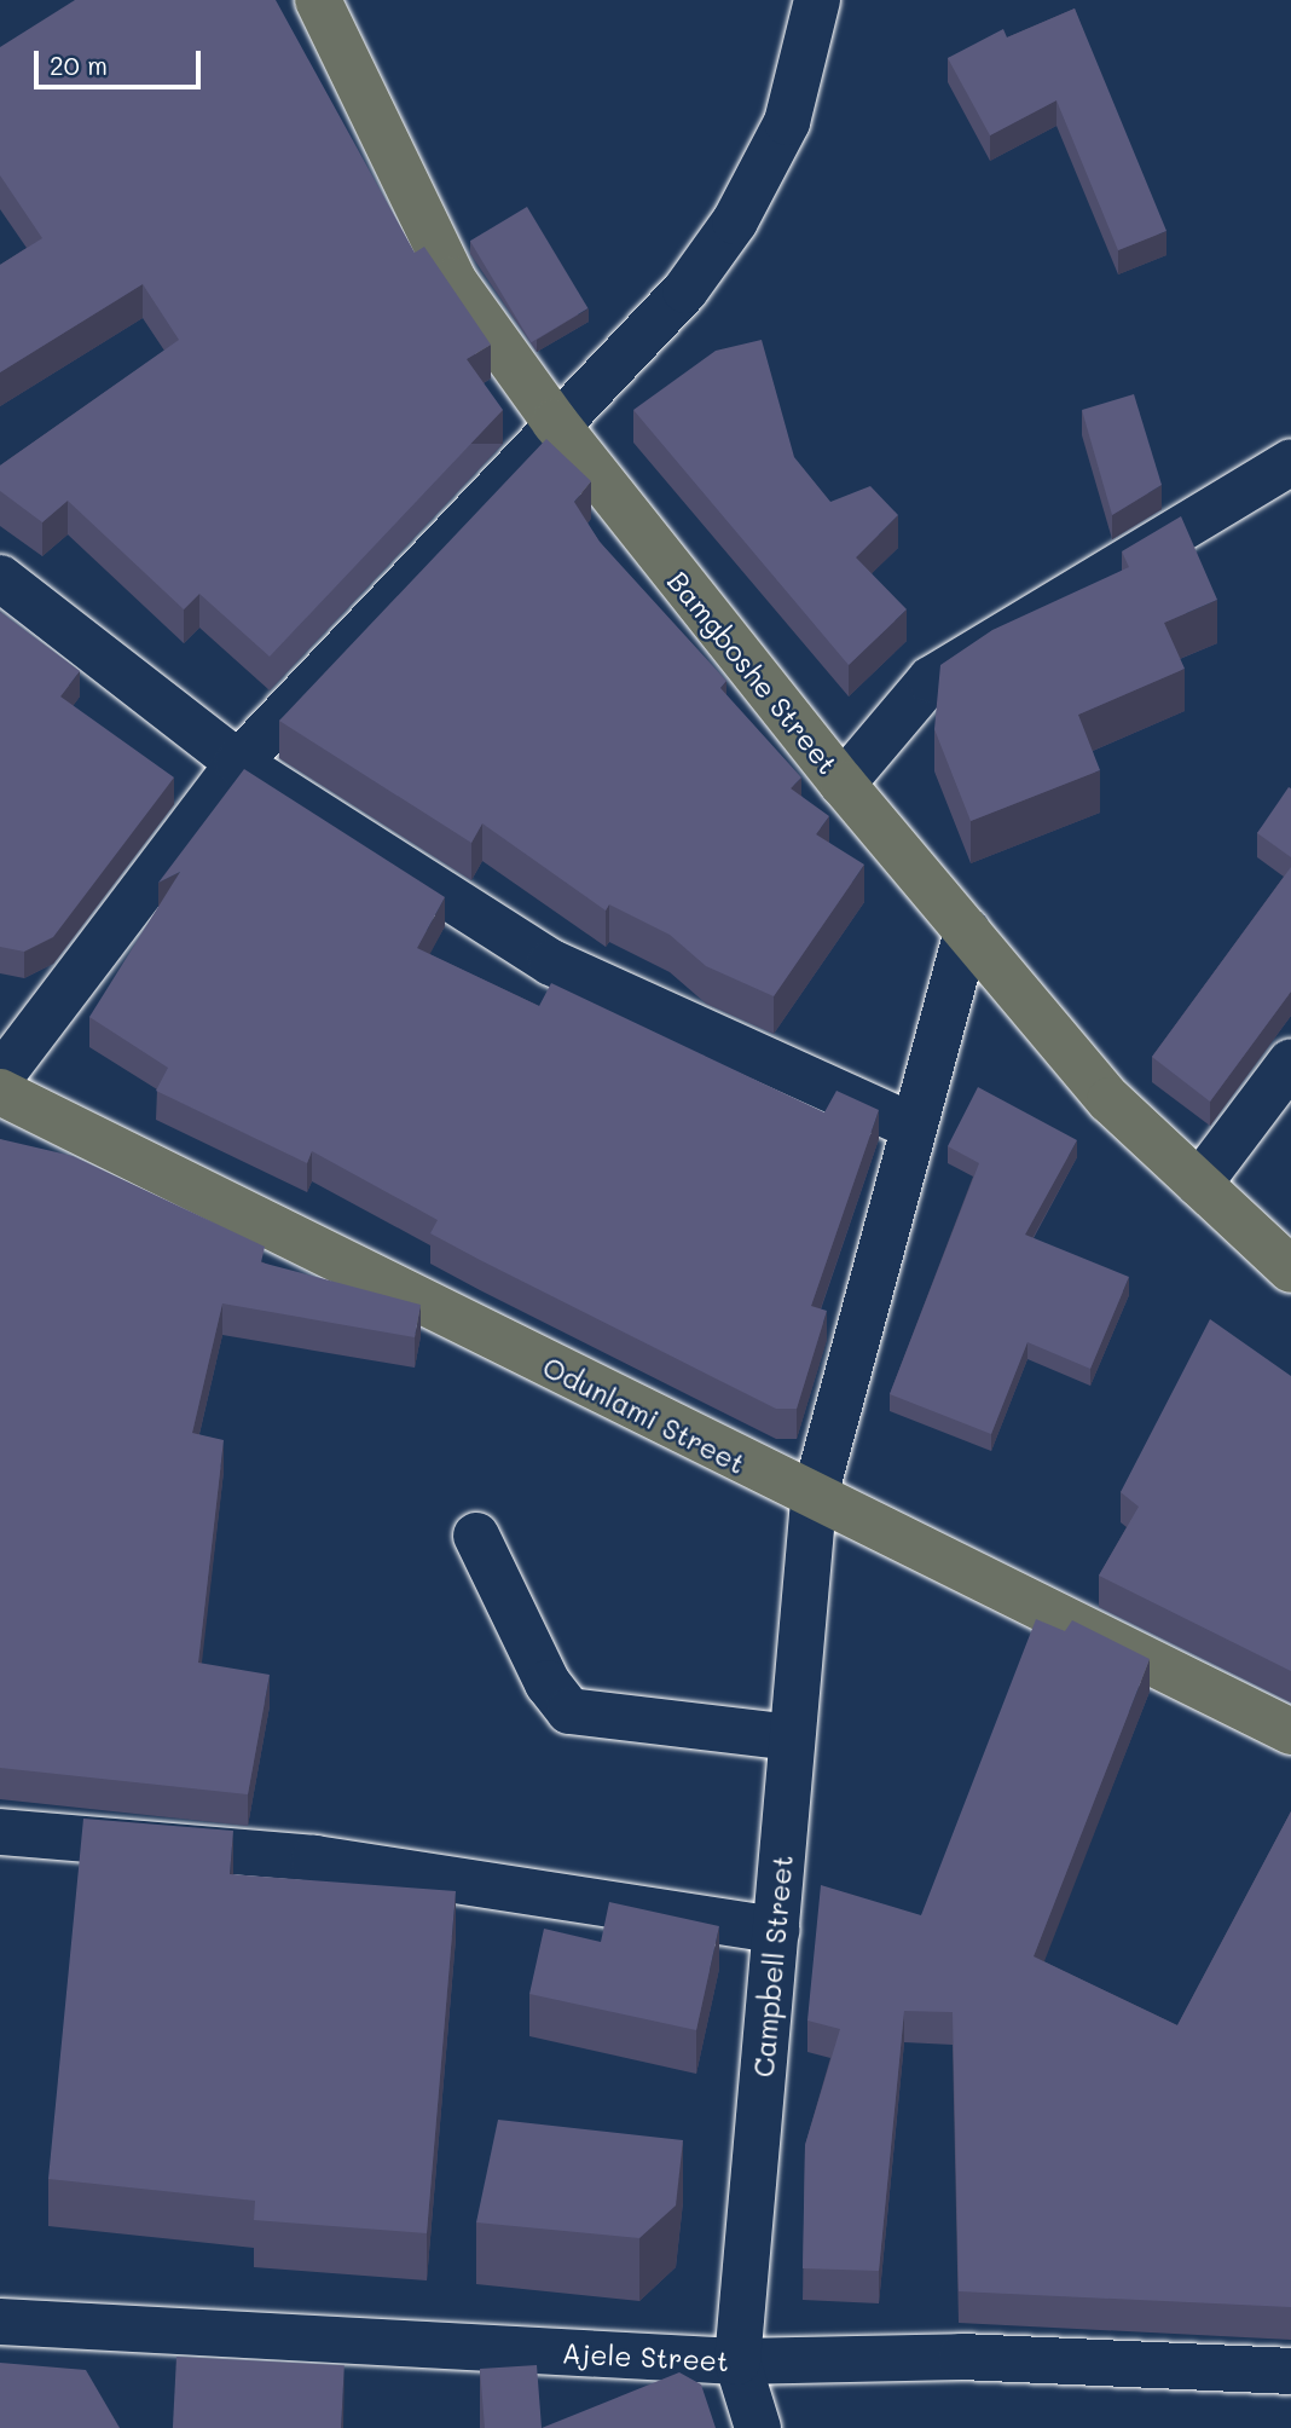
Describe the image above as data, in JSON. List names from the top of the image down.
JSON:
{
  "streets": {
    "main road": ["Bamgboshe Street", "Odunlami Street"],
    "street": ["Campbell Street", "Ajele Street"]
  },
  "crossings": [
    ["Bamgboshe Street", "Campbell Street"],
    ["Odunlami Street", "Campbell Street"],
    ["Campbell Street", "Ajele Street"]
  ],
  "scale_bar": "20 m"
}
